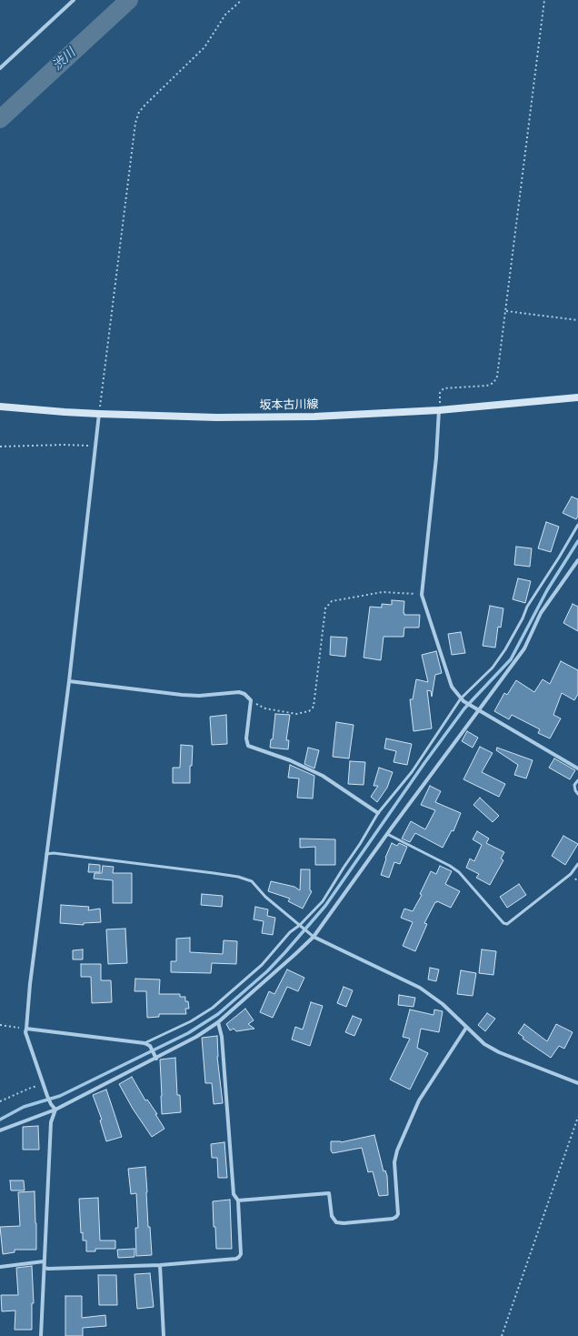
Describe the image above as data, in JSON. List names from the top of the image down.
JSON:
{
  "streets": {
    "main road": ["坂本古川線"]
  },
  "water": ["渋川"]
}
